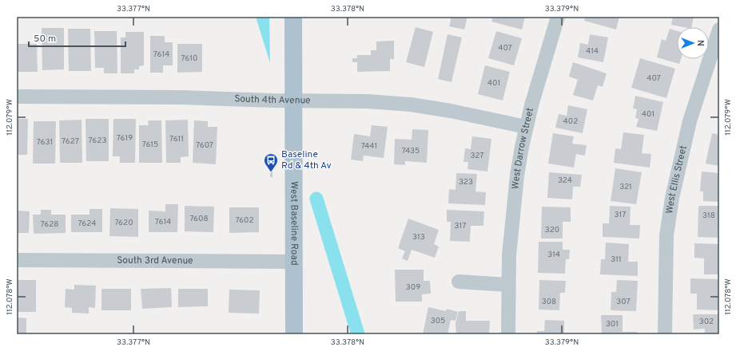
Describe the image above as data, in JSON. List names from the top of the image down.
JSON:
{
  "streets": {
    "main road": ["West Baseline Road"],
    "street": [
      "South 4th Avenue",
      "West Darrow Street",
      "West Ellis Street",
      "South 3rd Avenue"
    ]
  },
  "crossings": [
    ["South 4th Avenue", "West Darrow Street"],
    ["South 4th Avenue", "West Baseline Road"],
    ["West Baseline Road", "South 3rd Avenue"]
  ],
  "places": {
    "bus stop": ["Baseline Rd & 4th Av"]
  },
  "house_numbers": [
    "407",
    "414",
    "7614",
    "7610",
    "407",
    "401",
    "401",
    "402",
    "7619",
    "7611",
    "7623",
    "7627",
    "7631",
    "7615",
    "7607",
    "7441",
    "7435",
    "327",
    "324",
    "323",
    "321",
    "317",
    "318",
    "7608",
    "7602",
    "7614",
    "7620",
    "7624",
    "7628",
    "317",
    "320",
    "313",
    "314",
    "311",
    "309",
    "308",
    "307",
    "305",
    "302",
    "301"
  ],
  "scale_bar": "50 m",
  "north": "right",
  "coordinates": [
    "33.377°N",
    "33.378°N",
    "33.379°N",
    "112.079°W",
    "112.078°W"
  ]
}
